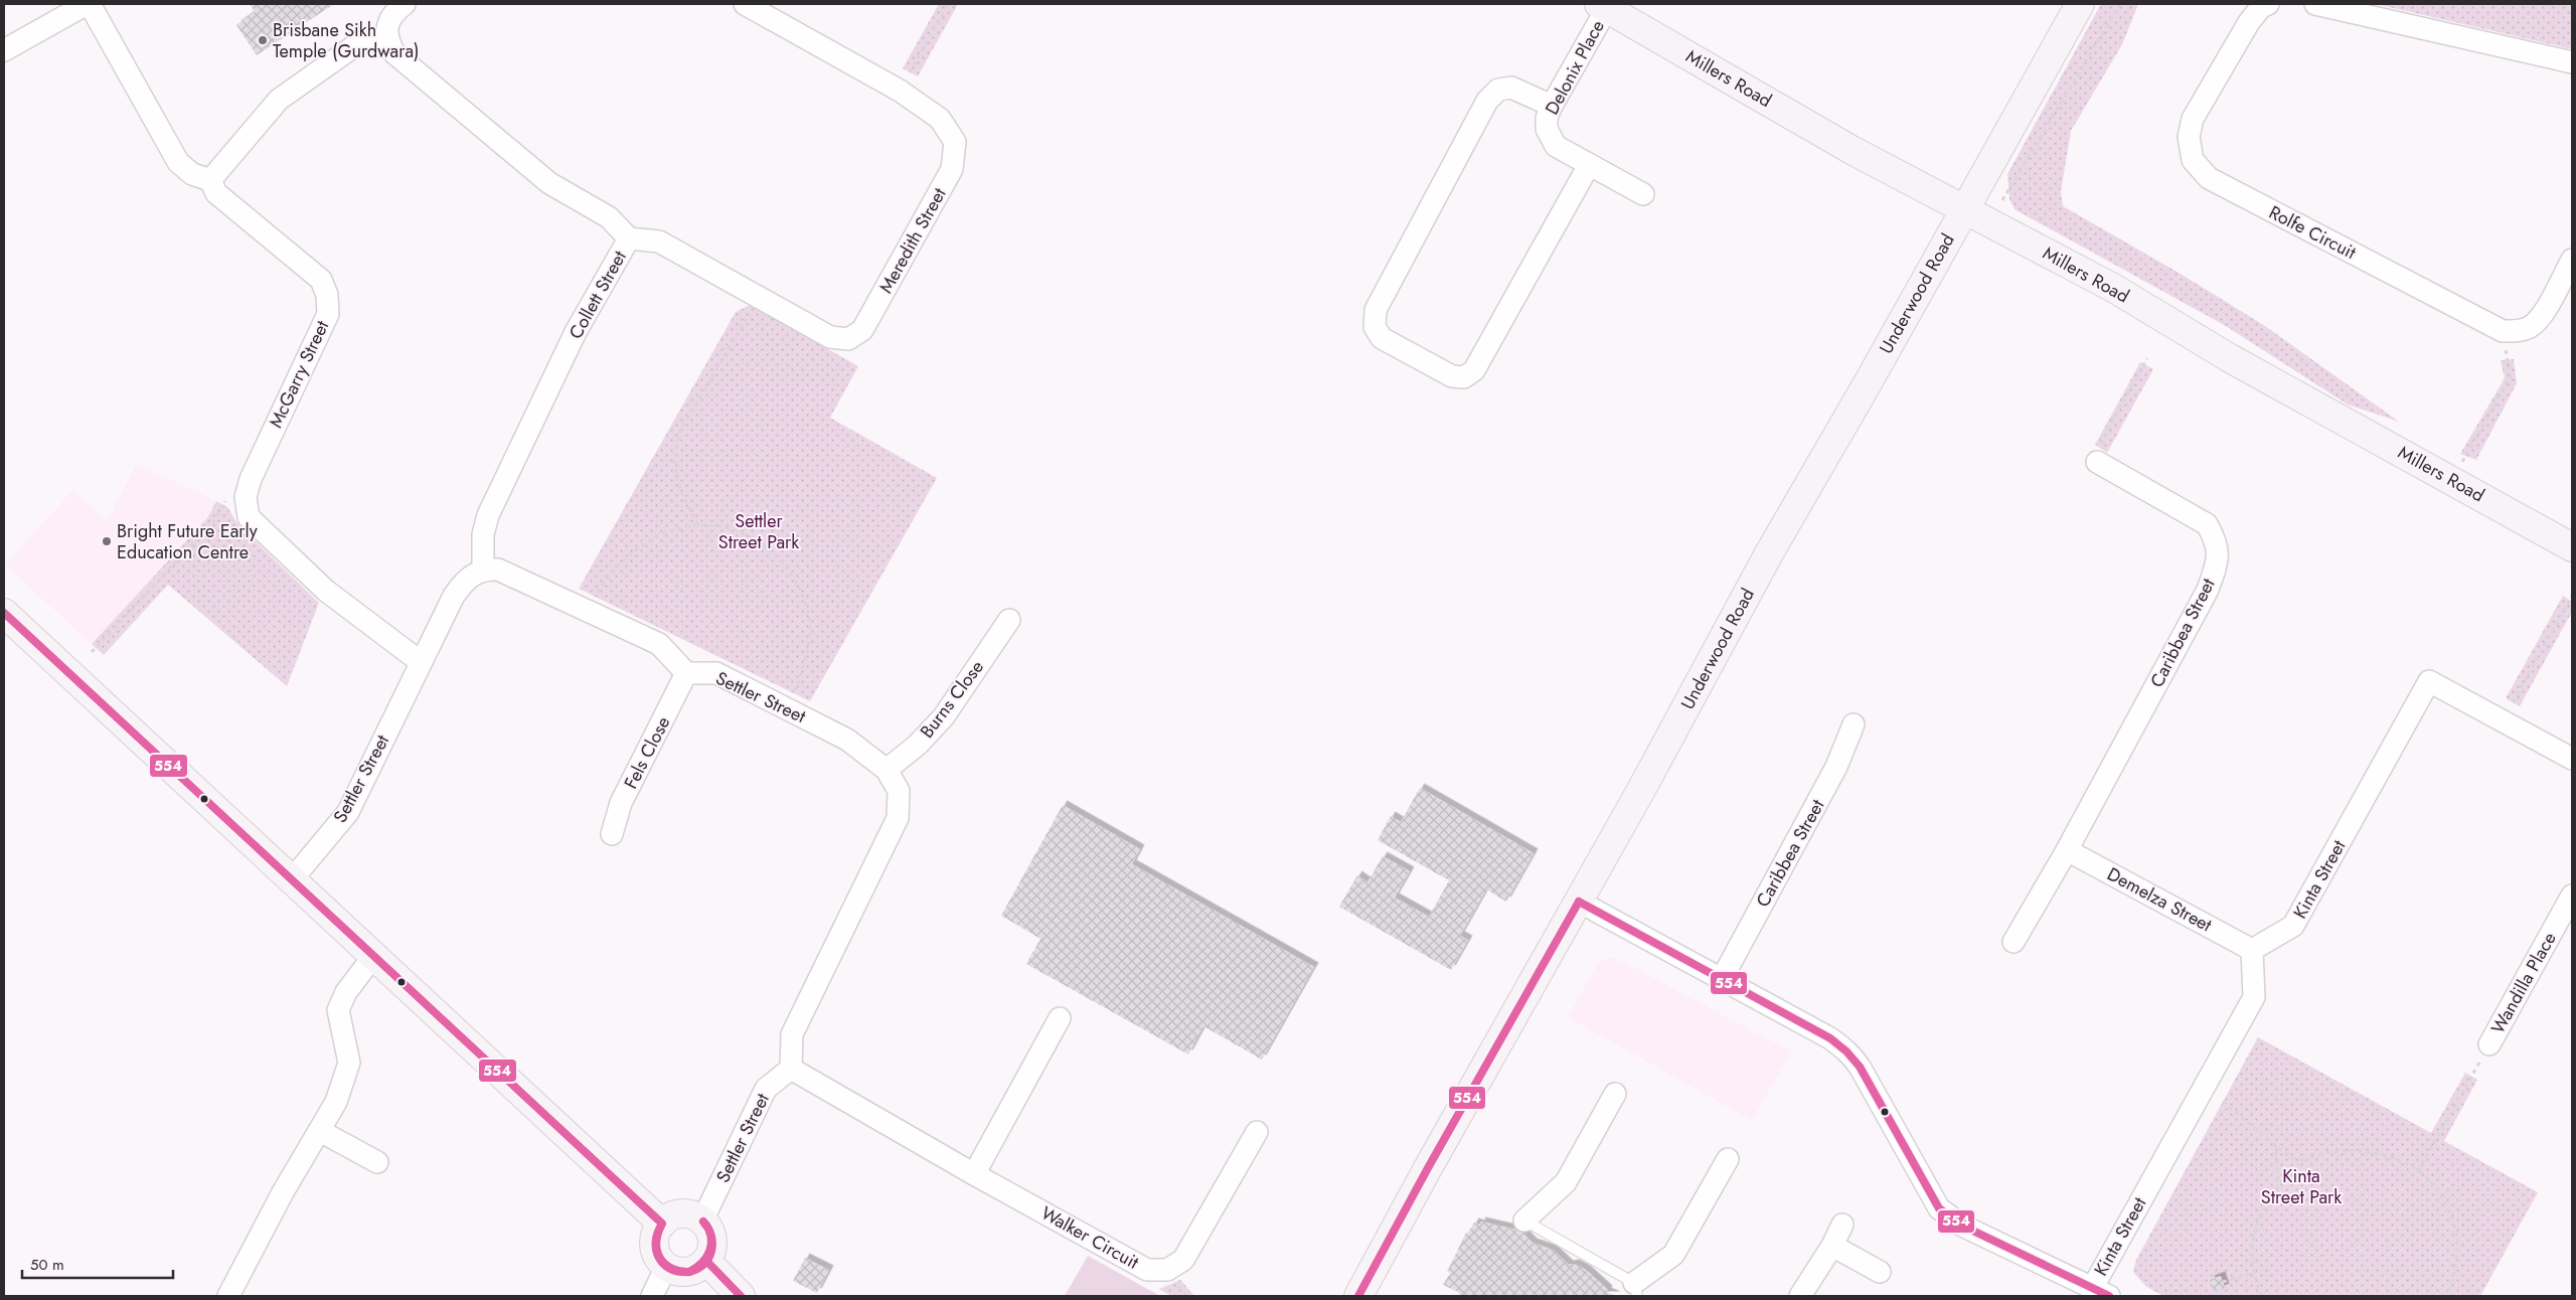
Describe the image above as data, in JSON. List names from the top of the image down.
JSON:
{
  "streets": {
    "street": [
      "Delonix Place",
      "Millers Road",
      "Rolfe Circuit",
      "Meredith Street",
      "Underwood Road",
      "Collett Street",
      "McGarry Street",
      "Caribbea Street",
      "Settler Street",
      "Burns Close",
      "Fels Close",
      "Kinta Street",
      "Demelza Street",
      "Wandilla Place",
      "Walker Circuit"
    ]
  },
  "crossings": [
    ["Delonix Place", "Millers Road"],
    ["Millers Road", "Underwood Road"],
    ["Meredith Street", "Collett Street"],
    ["Collett Street", "Settler Street"],
    ["Caribbea Street", "Demelza Street"],
    ["Settler Street", "Burns Close"],
    ["Settler Street", "Fels Close"],
    ["Settler Street", "Walker Circuit"],
    ["Kinta Street", "Demelza Street"]
  ],
  "parks": ["Settler Street Park", "Kinta Street Park"],
  "places": ["Brisbane Sikh Temple (Gurdwara)", "Bright Future Early Education Centre"],
  "lines": ["transit line 554"],
  "scale_bar": "50 m"
}
